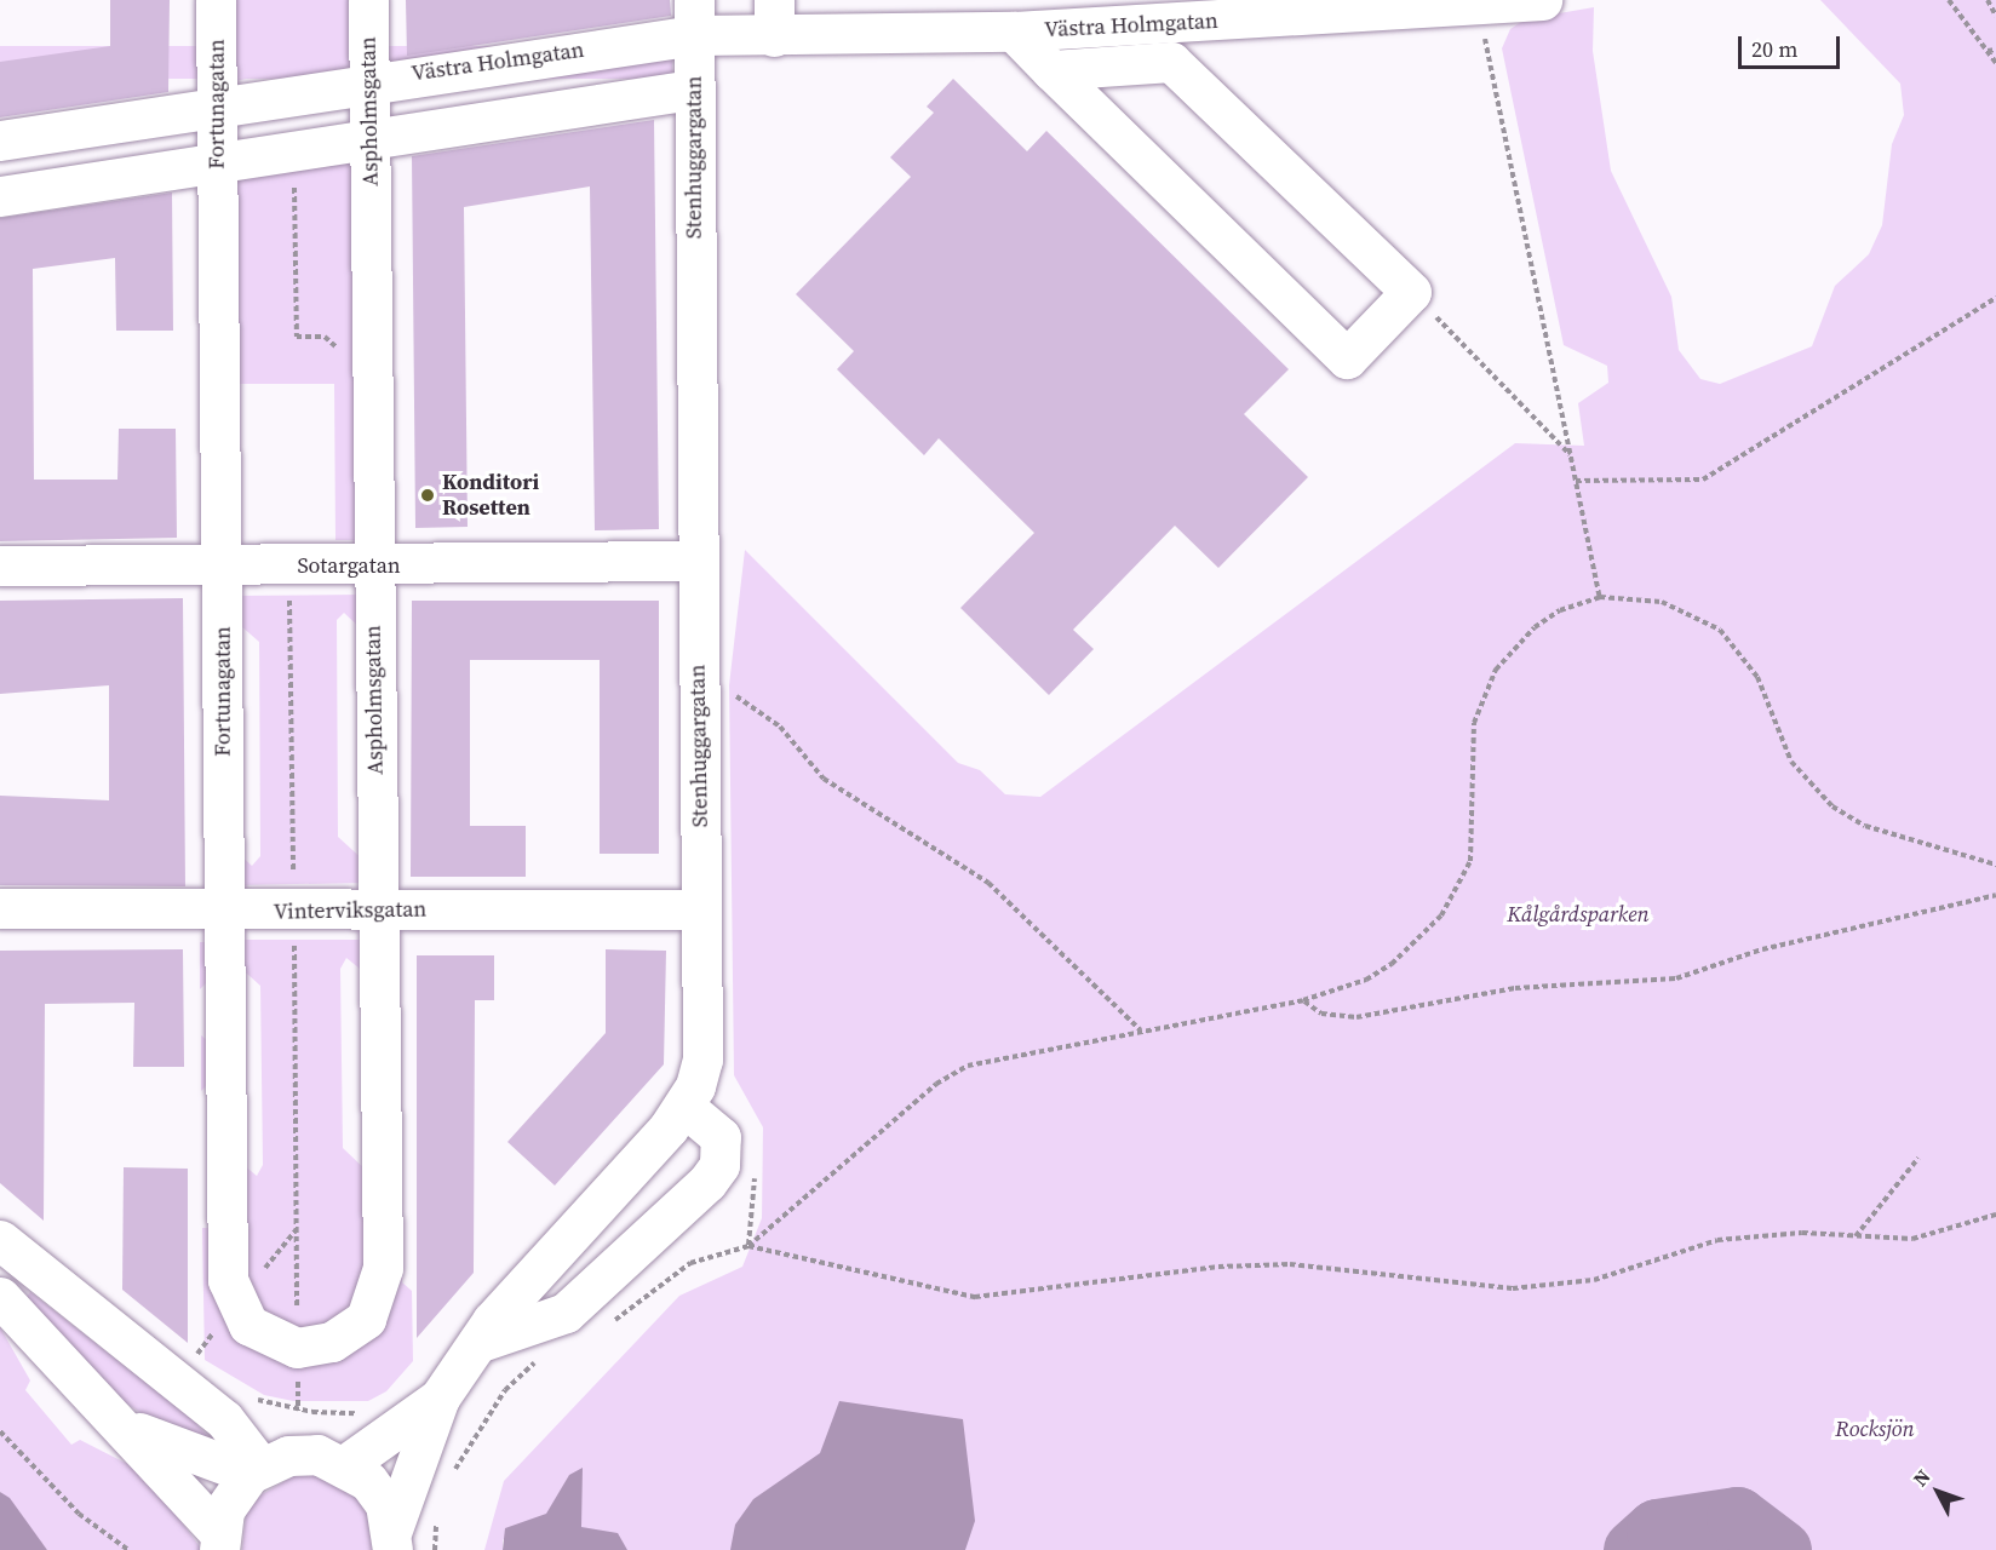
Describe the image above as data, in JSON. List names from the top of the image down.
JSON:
{
  "streets": {
    "street": [
      "Västra Holmgatan",
      "Fortunagatan",
      "Aspholmsgatan",
      "Stenhuggargatan",
      "Sotargatan",
      "Vinterviksgatan"
    ]
  },
  "crossings": [
    ["Västra Holmgatan", "Fortunagatan"],
    ["Västra Holmgatan", "Aspholmsgatan"],
    ["Västra Holmgatan", "Stenhuggargatan"],
    ["Fortunagatan", "Aspholmsgatan"],
    ["Fortunagatan", "Sotargatan"],
    ["Fortunagatan", "Vinterviksgatan"],
    ["Aspholmsgatan", "Sotargatan"],
    ["Aspholmsgatan", "Vinterviksgatan"],
    ["Stenhuggargatan", "Sotargatan"],
    ["Stenhuggargatan", "Vinterviksgatan"]
  ],
  "parks": ["Kålgårdsparken", "Rocksjön"],
  "places": ["Konditori Rosetten"],
  "scale_bar": "20 m",
  "north": "top left"
}
